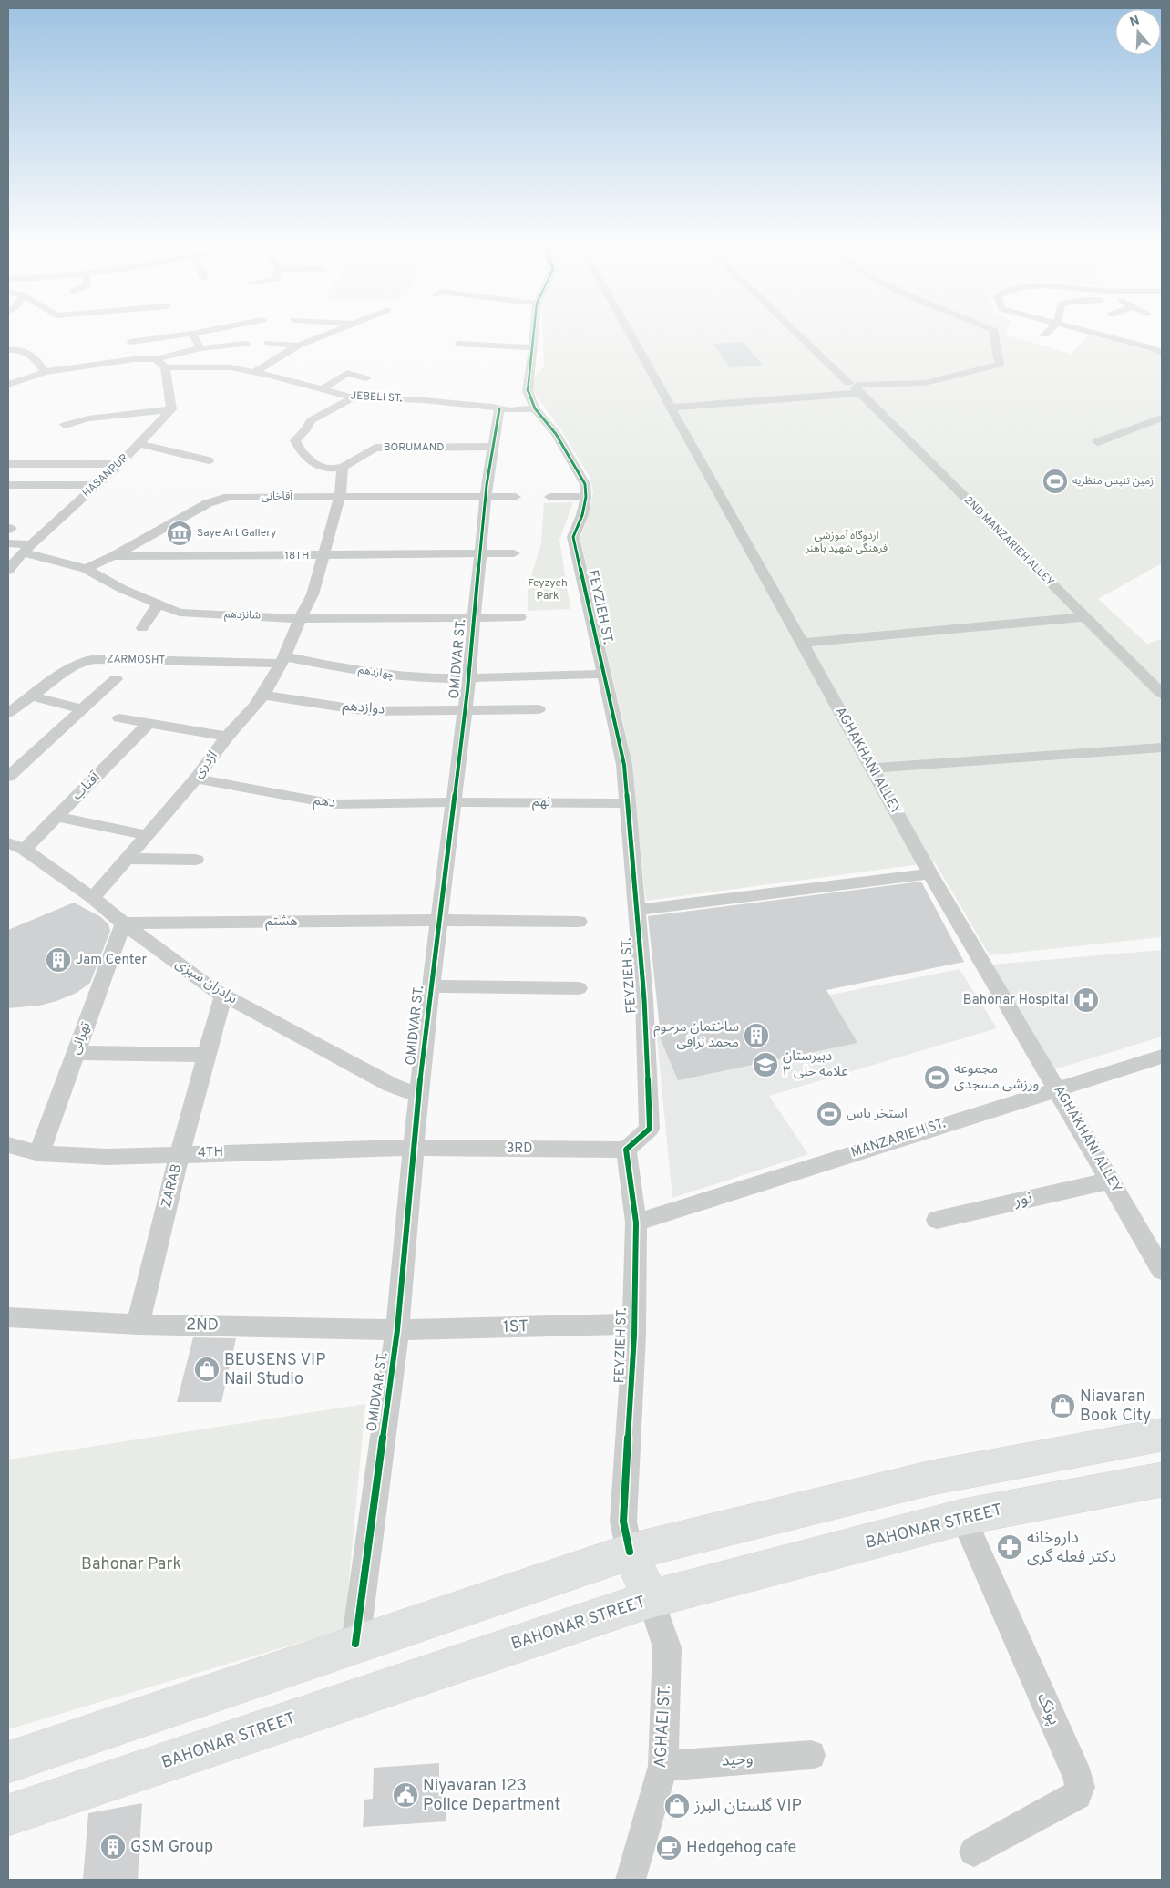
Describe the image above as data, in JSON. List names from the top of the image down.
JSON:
{
  "streets": {
    "main road": ["BAHONAR STREET"],
    "street": [
      "JEBELI ST.",
      "BORUMAND",
      "HASANPUR",
      "آقاخانی",
      "2ND MANZARIEH ALLEY",
      "18TH",
      "FEYZIEH ST.",
      "شانزدهم",
      "OMIDVAR ST.",
      "ZARMOSHT",
      "چهاردهم",
      "دوازدهم",
      "AGHAKHANI ALLEY",
      "اژدری",
      "آفتاب",
      "دهم",
      "نهم",
      "هشتم",
      "برادران سبزی",
      "تهرانی",
      "MANZARIEH ST.",
      "3RD",
      "4TH",
      "ZARAB",
      "نور",
      "2ND",
      "1ST",
      "پونک",
      "AGHAEI ST.",
      "وحید"
    ]
  },
  "crossings": [
    ["JEBELI ST.", "FEYZIEH ST."],
    ["JEBELI ST.", "OMIDVAR ST."],
    ["BORUMAND", "OMIDVAR ST."],
    ["HASANPUR", "شانزدهم"],
    ["آقاخانی", "18TH"],
    ["آقاخانی", "شانزدهم"],
    ["آقاخانی", "OMIDVAR ST."],
    ["آقاخانی", "اژدری"],
    ["18TH", "OMIDVAR ST."],
    ["18TH", "اژدری"],
    ["FEYZIEH ST.", "چهاردهم"],
    ["FEYZIEH ST.", "نهم"],
    ["FEYZIEH ST.", "MANZARIEH ST."],
    ["FEYZIEH ST.", "3RD"],
    ["FEYZIEH ST.", "1ST"],
    ["شانزدهم", "OMIDVAR ST."],
    ["شانزدهم", "اژدری"],
    ["OMIDVAR ST.", "چهاردهم"],
    ["OMIDVAR ST.", "دوازدهم"],
    ["OMIDVAR ST.", "دهم"],
    ["OMIDVAR ST.", "نهم"],
    ["OMIDVAR ST.", "هشتم"],
    ["OMIDVAR ST.", "برادران سبزی"],
    ["OMIDVAR ST.", "3RD"],
    ["OMIDVAR ST.", "4TH"],
    ["OMIDVAR ST.", "2ND"],
    ["OMIDVAR ST.", "1ST"],
    ["ZARMOSHT", "چهاردهم"],
    ["ZARMOSHT", "اژدری"],
    ["چهاردهم", "اژدری"],
    ["دوازدهم", "اژدری"],
    ["AGHAKHANI ALLEY", "MANZARIEH ST."],
    ["AGHAKHANI ALLEY", "نور"],
    ["اژدری", "دهم"],
    ["اژدری", "برادران سبزی"],
    ["آفتاب", "برادران سبزی"],
    ["دهم", "نهم"],
    ["هشتم", "برادران سبزی"],
    ["هشتم", "تهرانی"],
    ["برادران سبزی", "تهرانی"],
    ["برادران سبزی", "ZARAB"],
    ["تهرانی", "4TH"],
    ["3RD", "4TH"],
    ["4TH", "ZARAB"],
    ["ZARAB", "2ND"],
    ["2ND", "1ST"],
    ["BAHONAR STREET", "پونک"],
    ["BAHONAR STREET", "AGHAEI ST."],
    ["AGHAEI ST.", "وحید"]
  ],
  "parks": ["اردوگاه آموزشی فرهنگی شهید باهنر", "Feyzyeh Park", "Bahonar Park"],
  "places": {
    "sports": ["زمین تنیس منظریه", "مجموعه ورزشی مسجدی", "استخر یاس"],
    "museum": ["Saye Art Gallery"],
    "building": ["Jam Center", "ساختمان مرحوم محمد نراقی", "GSM Group"],
    "hospital": ["Bahonar Hospital"],
    "school or university": ["دبیرستان علامه حلی ۳"],
    "shop": ["BEUSENS VIP Nail Studio", "Niavaran Book City", "گلستان البرز VIP"],
    "pharmacy": ["داروخانه دکتر فعله گری"],
    "public building": ["Niyavaran 123 Police Department"],
    "cafe": ["Hedgehog cafe"]
  },
  "north": "top"
}
